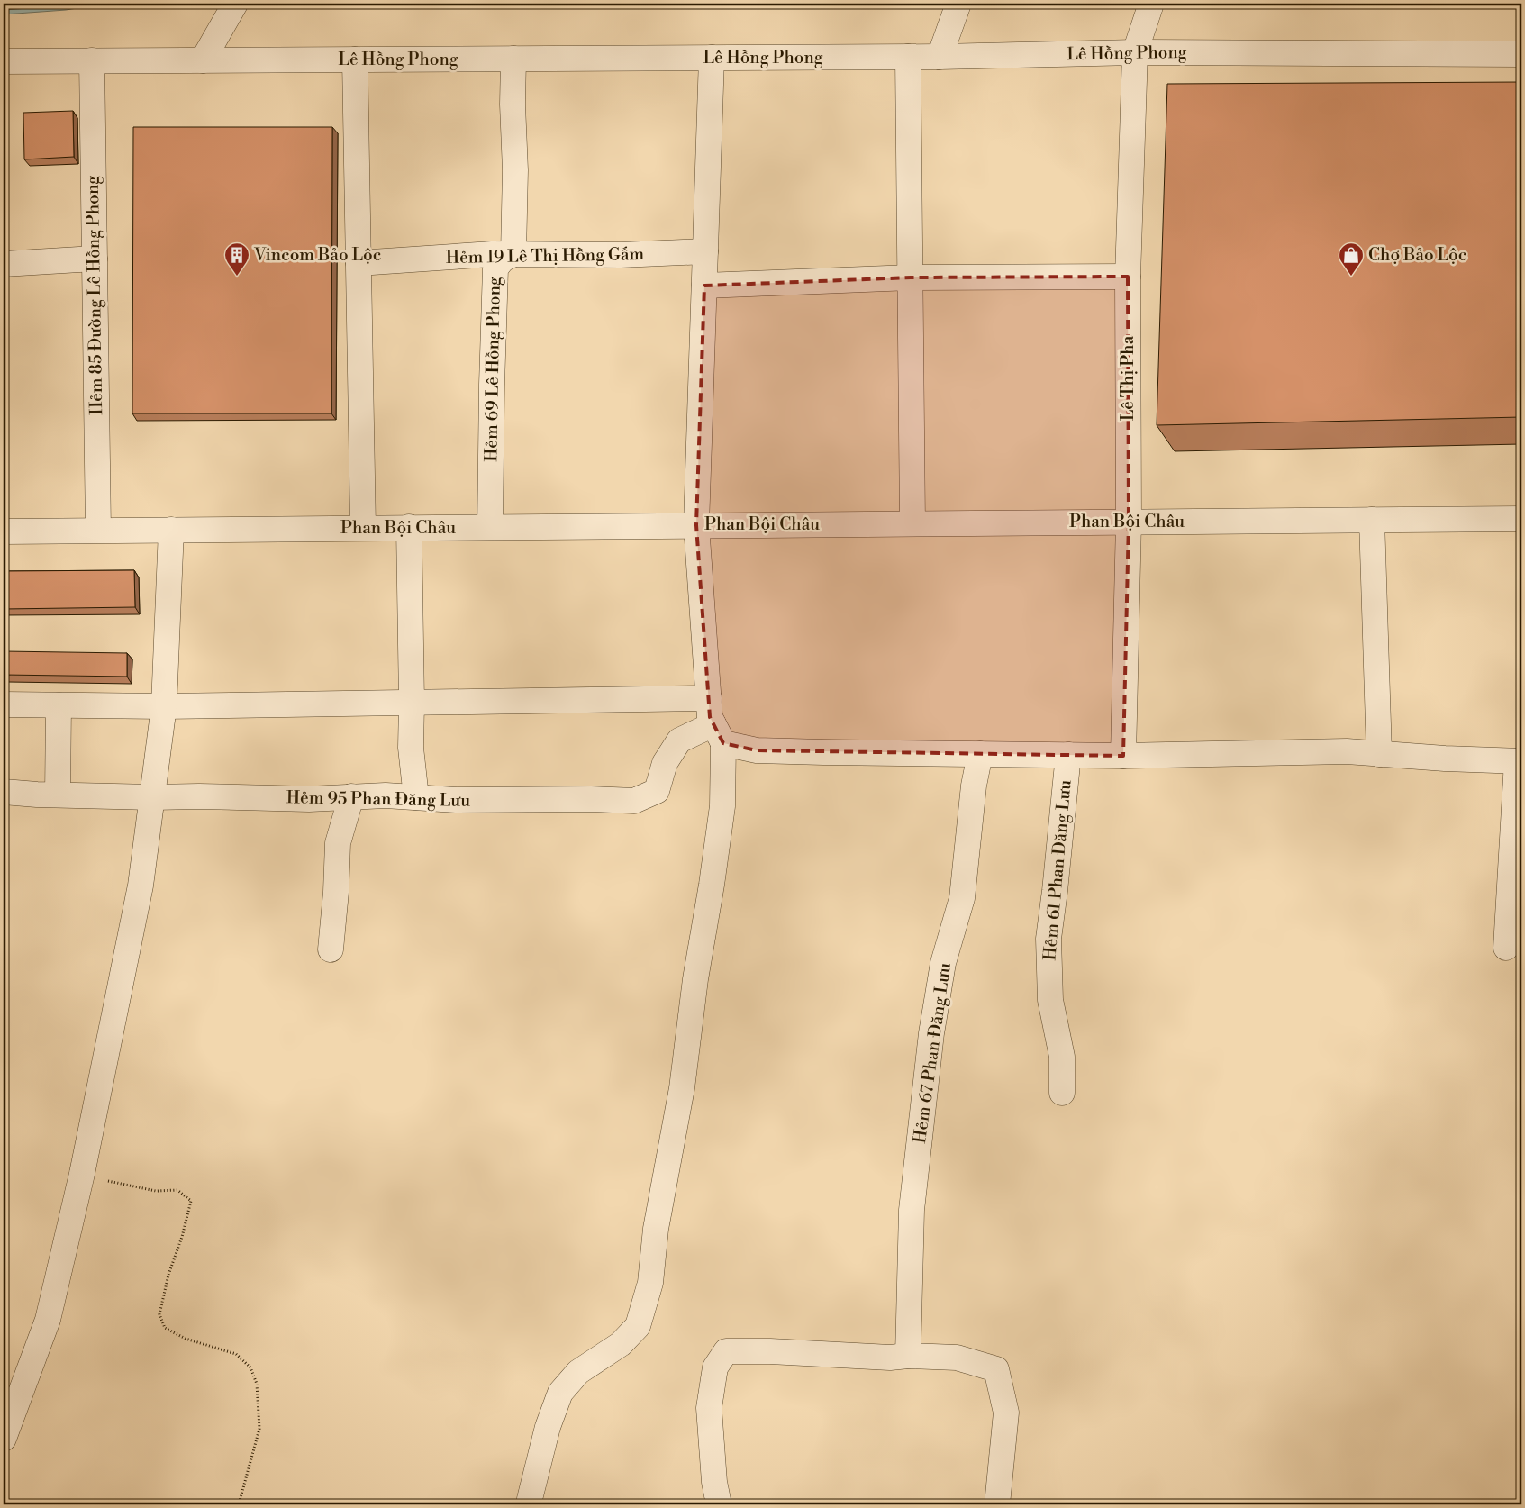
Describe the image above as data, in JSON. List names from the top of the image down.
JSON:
{
  "streets": {
    "street": [
      "Lê Hồng Phong",
      "Hẻm 19 Lê Thị Hồng Gấm",
      "Hẻm 85 Đường Lê Hồng Phong",
      "Hẻm 69 Lê Hồng Phong",
      "Lê Thị Pha",
      "Phan Bội Châu",
      "Hẻm 95 Phan Đăng Lưu",
      "Hẻm 61 Phan Đăng Lưu",
      "Hẻm 67 Phan Đăng Lưu"
    ]
  },
  "crossings": [
    ["Lê Hồng Phong", "Hẻm 85 Đường Lê Hồng Phong"],
    ["Lê Hồng Phong", "Hẻm 69 Lê Hồng Phong"],
    ["Lê Hồng Phong", "Lê Thị Pha"],
    ["Hẻm 19 Lê Thị Hồng Gấm", "Hẻm 69 Lê Hồng Phong"],
    ["Hẻm 85 Đường Lê Hồng Phong", "Phan Bội Châu"],
    ["Hẻm 69 Lê Hồng Phong", "Phan Bội Châu"],
    ["Lê Thị Pha", "Phan Bội Châu"]
  ],
  "places": {
    "building": ["Vincom Bảo Lộc"],
    "shop": ["Chợ Bảo Lộc"]
  }
}
